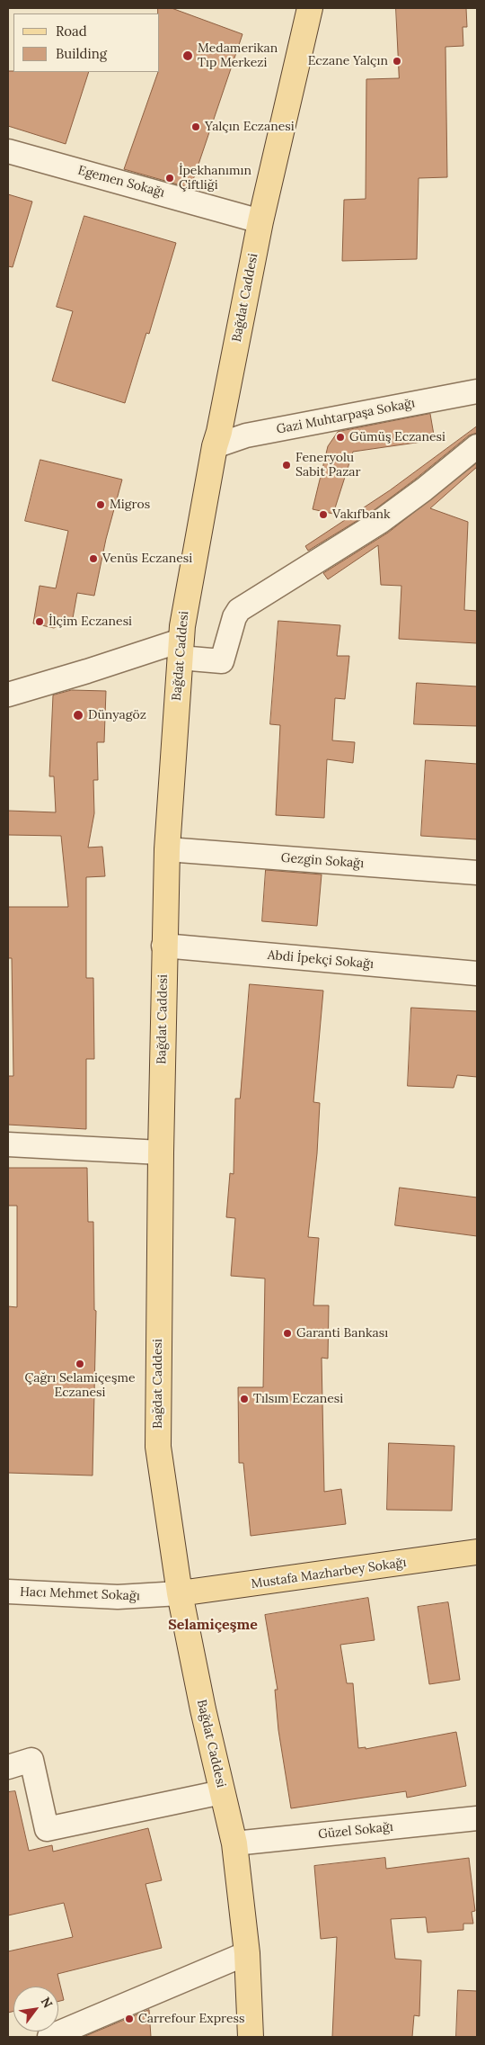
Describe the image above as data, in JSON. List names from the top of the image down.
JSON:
{
  "streets": {
    "main road": ["Bağdat Caddesi", "Mustafa Mazharbey Sokağı"],
    "street": [
      "Egemen Sokağı",
      "Gazi Muhtarpaşa Sokağı",
      "Gezgin Sokağı",
      "Abdi İpekçi Sokağı",
      "Hacı Mehmet Sokağı",
      "Güzel Sokağı"
    ]
  },
  "crossings": [
    ["Egemen Sokağı", "Bağdat Caddesi"],
    ["Bağdat Caddesi", "Gazi Muhtarpaşa Sokağı"],
    ["Bağdat Caddesi", "Gezgin Sokağı"],
    ["Bağdat Caddesi", "Abdi İpekçi Sokağı"],
    ["Bağdat Caddesi", "Mustafa Mazharbey Sokağı"],
    ["Bağdat Caddesi", "Hacı Mehmet Sokağı"],
    ["Bağdat Caddesi", "Güzel Sokağı"],
    ["Mustafa Mazharbey Sokağı", "Hacı Mehmet Sokağı"]
  ],
  "districts": ["Selamiçeşme"],
  "places": [
    "Medamerikan Tıp Merkezi",
    "Eczane Yalçın",
    "Yalçın Eczanesi",
    "İpekhanımın Çiftliği",
    "Gümüş Eczanesi",
    "Feneryolu Sabit Pazar",
    "Migros",
    "Vakıfbank",
    "Venüs Eczanesi",
    "İlçim Eczanesi",
    "Dünyagöz",
    "Garanti Bankası",
    "Çağrı Selamiçeşme Eczanesi",
    "Tılsım Eczanesi",
    "Carrefour Express"
  ],
  "legend": ["Road", "Building"],
  "north": "top right"
}
